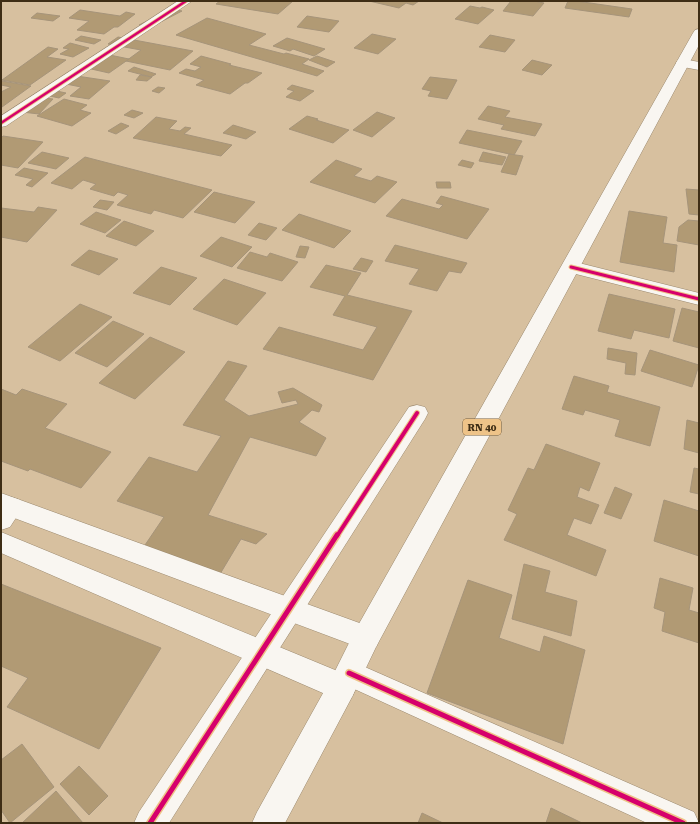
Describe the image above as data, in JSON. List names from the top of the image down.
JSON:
{
  "streets": {
    "main road": ["RN 40"]
  }
}
